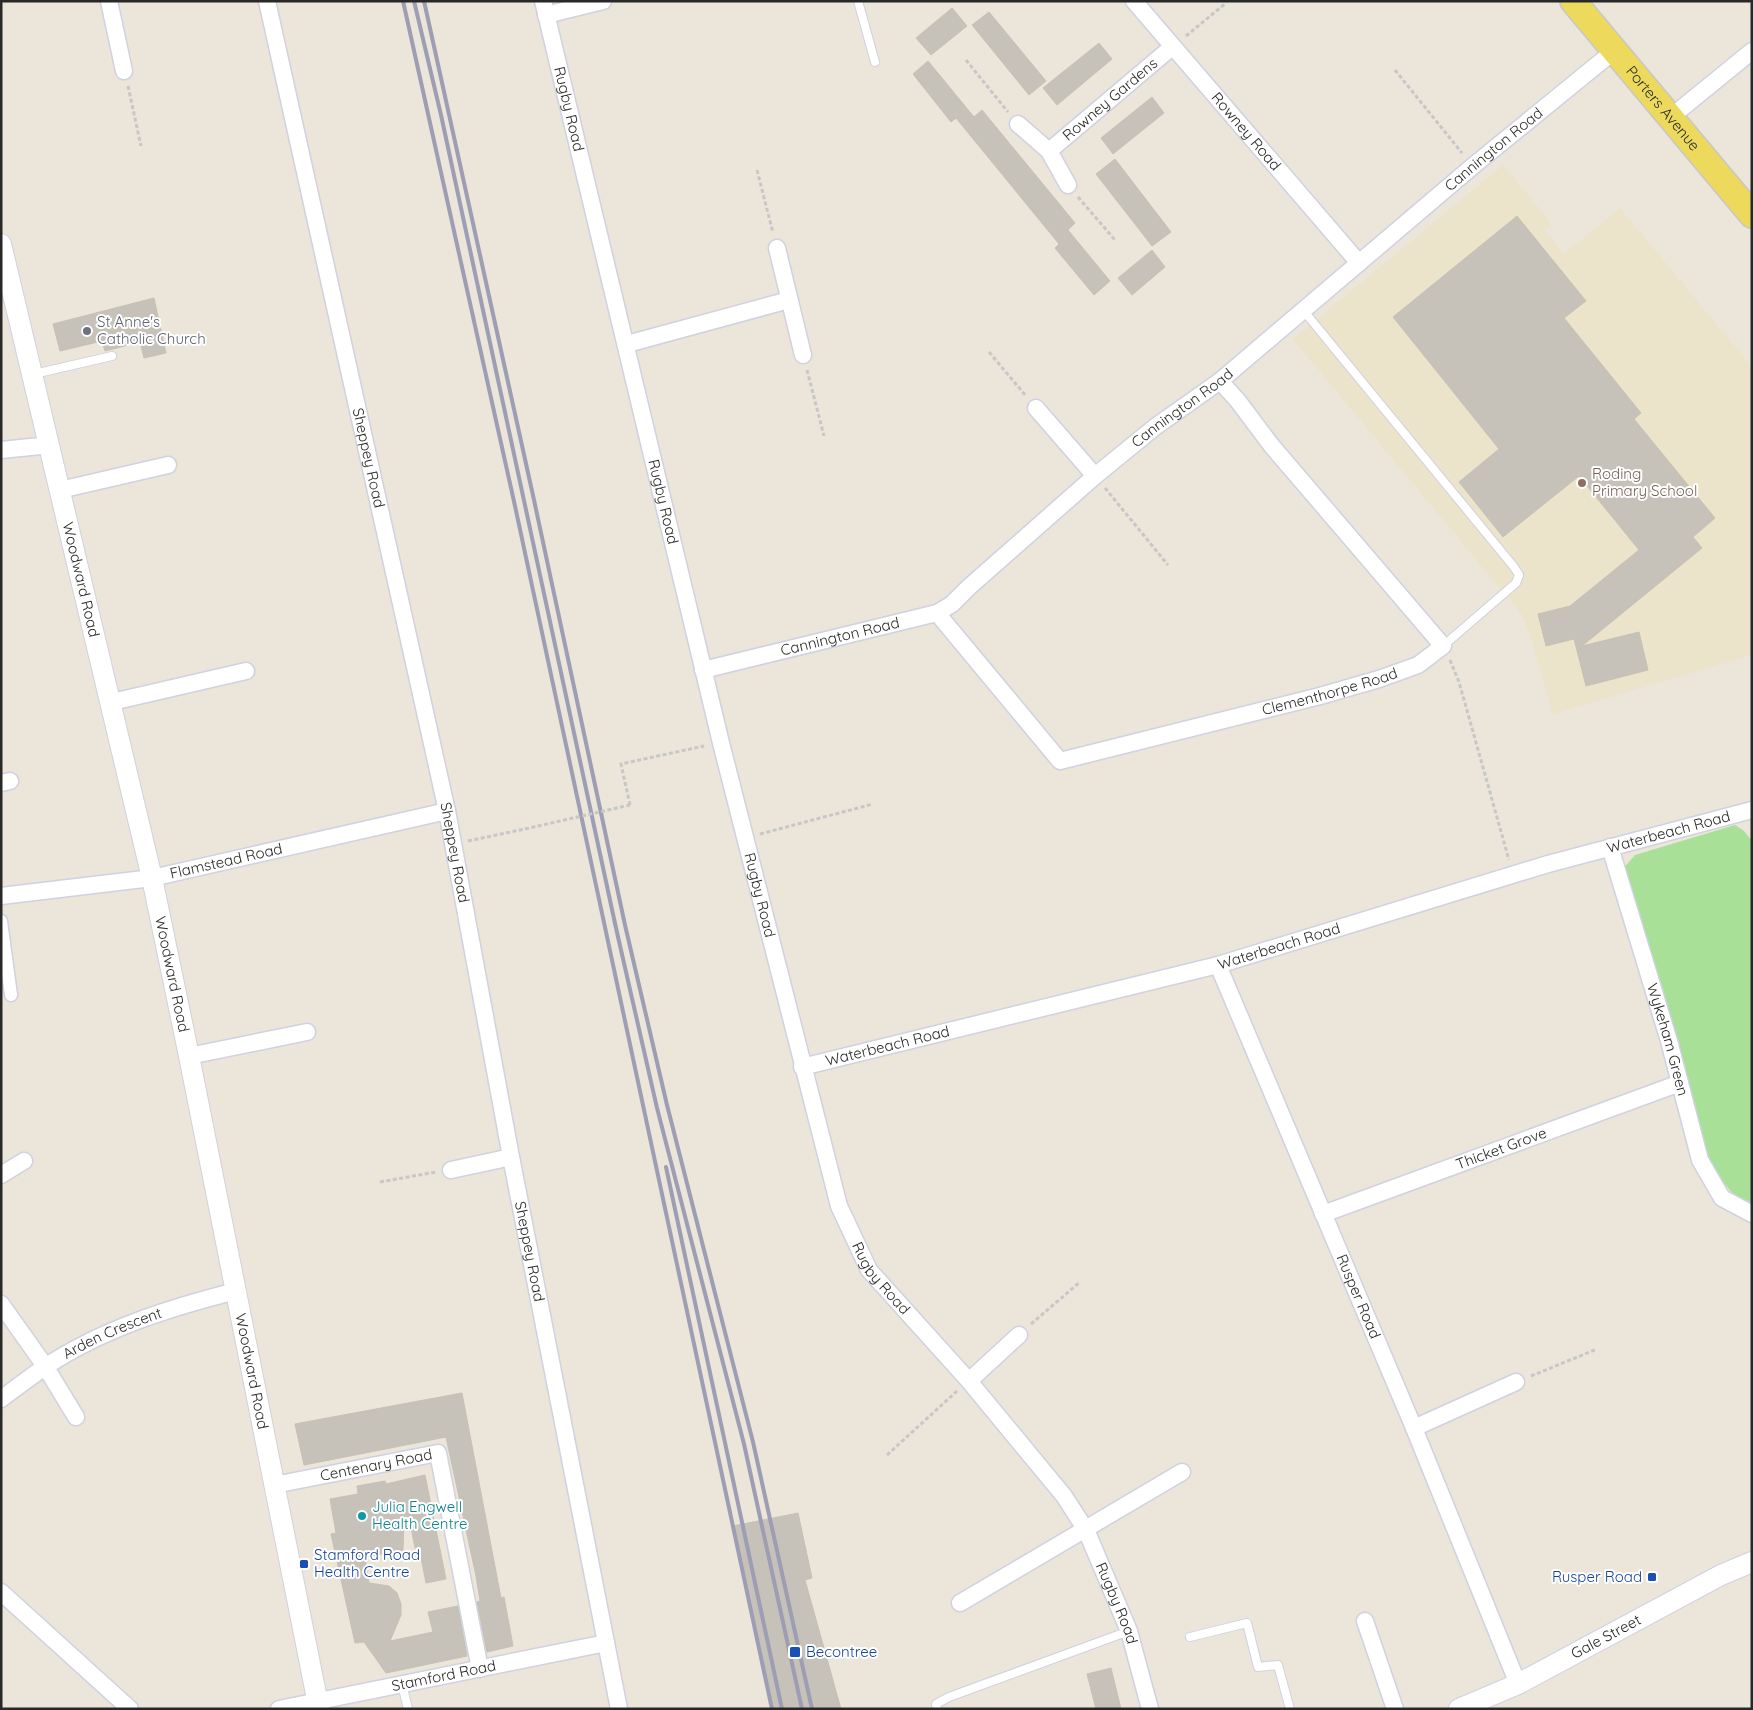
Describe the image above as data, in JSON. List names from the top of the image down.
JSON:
{
  "streets": {
    "main road": ["Porters Avenue"],
    "street": [
      "Rowney Gardens",
      "Rugby Road",
      "Rowney Road",
      "Cannington Road",
      "Sheppey Road",
      "Woodward Road",
      "Clementhorpe Road",
      "Waterbeach Road",
      "Flamstead Road",
      "Wykeham Green",
      "Thicket Grove",
      "Rusper Road",
      "Arden Crescent",
      "Centenary Road",
      "Gale Street",
      "Stamford Road"
    ]
  },
  "crossings": [
    ["Rowney Gardens", "Rowney Road"],
    ["Porters Avenue", "Cannington Road"],
    ["Rugby Road", "Cannington Road"],
    ["Rugby Road", "Waterbeach Road"],
    ["Rowney Road", "Cannington Road"],
    ["Cannington Road", "Clementhorpe Road"],
    ["Sheppey Road", "Flamstead Road"],
    ["Sheppey Road", "Stamford Road"],
    ["Woodward Road", "Flamstead Road"],
    ["Woodward Road", "Arden Crescent"],
    ["Woodward Road", "Centenary Road"],
    ["Woodward Road", "Stamford Road"],
    ["Waterbeach Road", "Wykeham Green"],
    ["Waterbeach Road", "Rusper Road"],
    ["Wykeham Green", "Thicket Grove"],
    ["Thicket Grove", "Rusper Road"],
    ["Rusper Road", "Gale Street"],
    ["Centenary Road", "Stamford Road"]
  ],
  "places": {
    "other": ["St Anne's Catholic Church", "Roding Primary School", "Julia Engwell Health Centre"],
    "transit": ["Stamford Road Health Centre", "Rusper Road", "Becontree"]
  }
}
